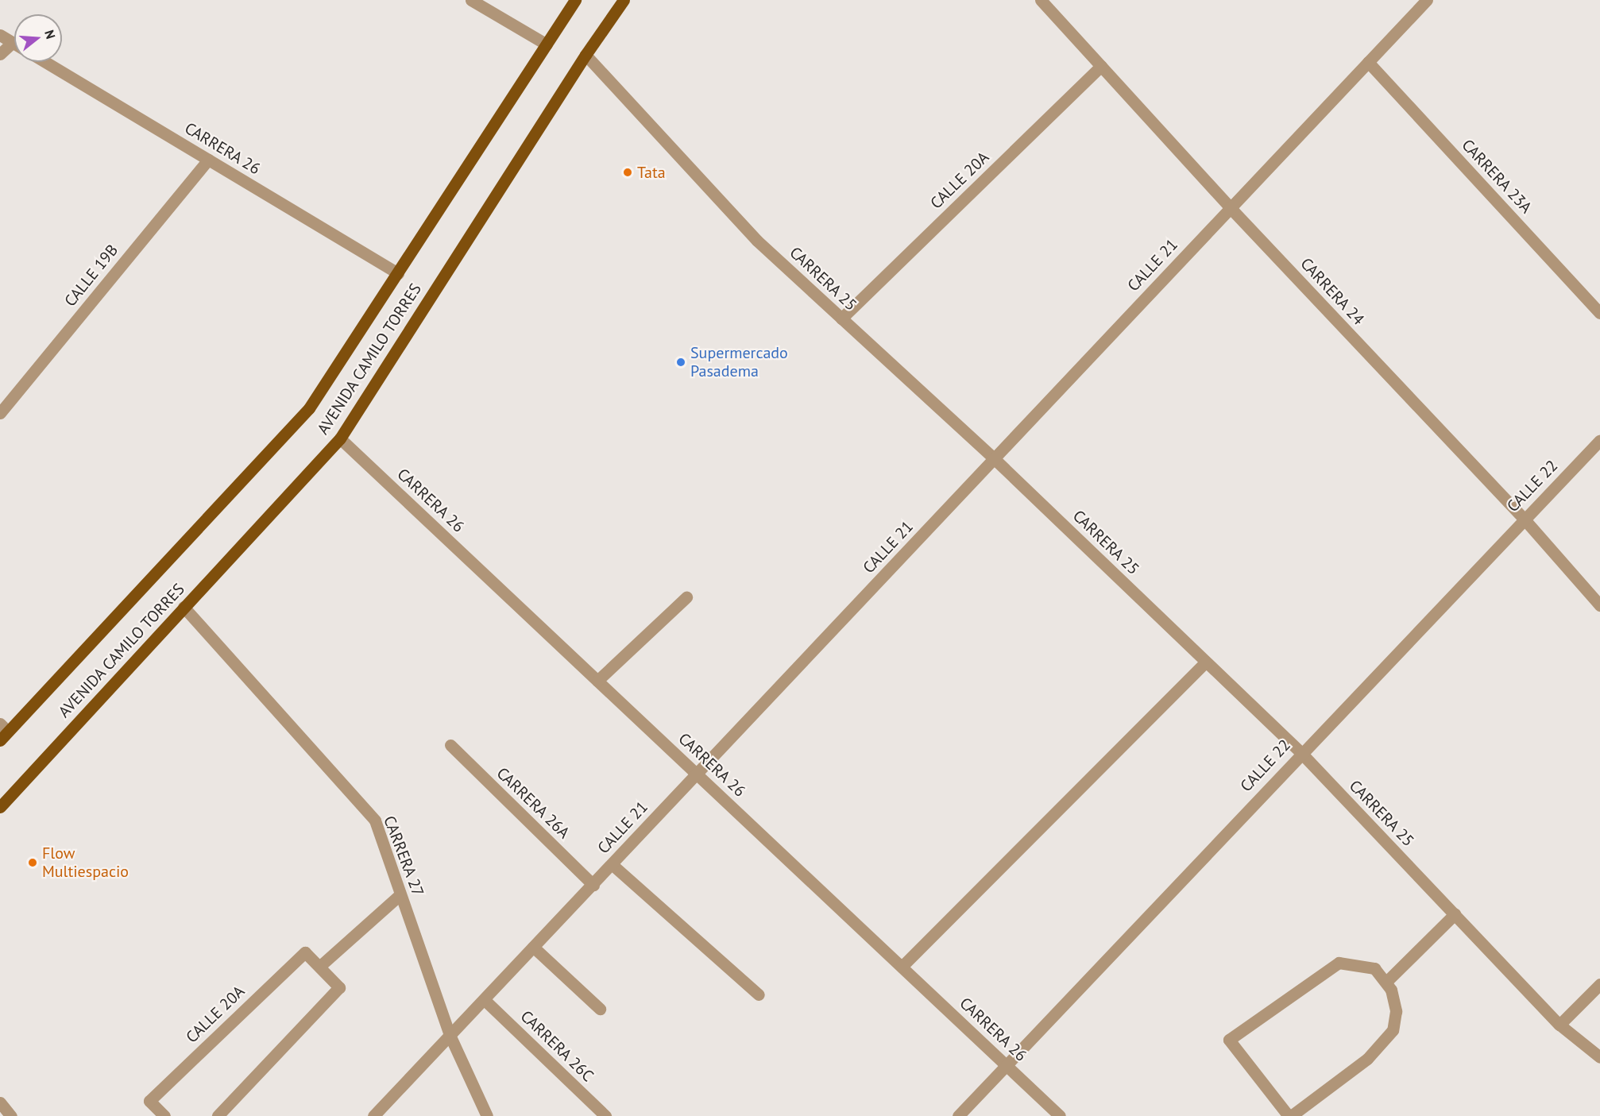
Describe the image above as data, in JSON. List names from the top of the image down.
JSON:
{
  "streets": {
    "main road": ["AVENIDA CAMILO TORRES"],
    "street": [
      "CARRERA 26",
      "CARRERA 23A",
      "CALLE 20A",
      "CALLE 21",
      "CALLE 19B",
      "CARRERA 25",
      "CARRERA 24",
      "CALLE 22",
      "CARRERA 26A",
      "CARRERA 27",
      "CARRERA 26C"
    ]
  },
  "crossings": [
    ["CARRERA 26", "CALLE 21"],
    ["CARRERA 26", "CALLE 19B"],
    ["CARRERA 26", "AVENIDA CAMILO TORRES"],
    ["CARRERA 26", "CALLE 22"],
    ["CARRERA 23A", "CALLE 21"],
    ["CALLE 20A", "CARRERA 25"],
    ["CALLE 20A", "CARRERA 24"],
    ["CALLE 21", "CARRERA 25"],
    ["CALLE 21", "CARRERA 24"],
    ["CALLE 21", "CARRERA 26A"],
    ["CALLE 21", "CARRERA 27"],
    ["CALLE 21", "CARRERA 26C"],
    ["CARRERA 25", "AVENIDA CAMILO TORRES"],
    ["CARRERA 25", "CALLE 22"],
    ["CARRERA 24", "CALLE 22"],
    ["AVENIDA CAMILO TORRES", "CARRERA 27"]
  ],
  "places": ["Tata", "Supermercado Pasadema", "Flow Multiespacio"],
  "north": "right"
}
